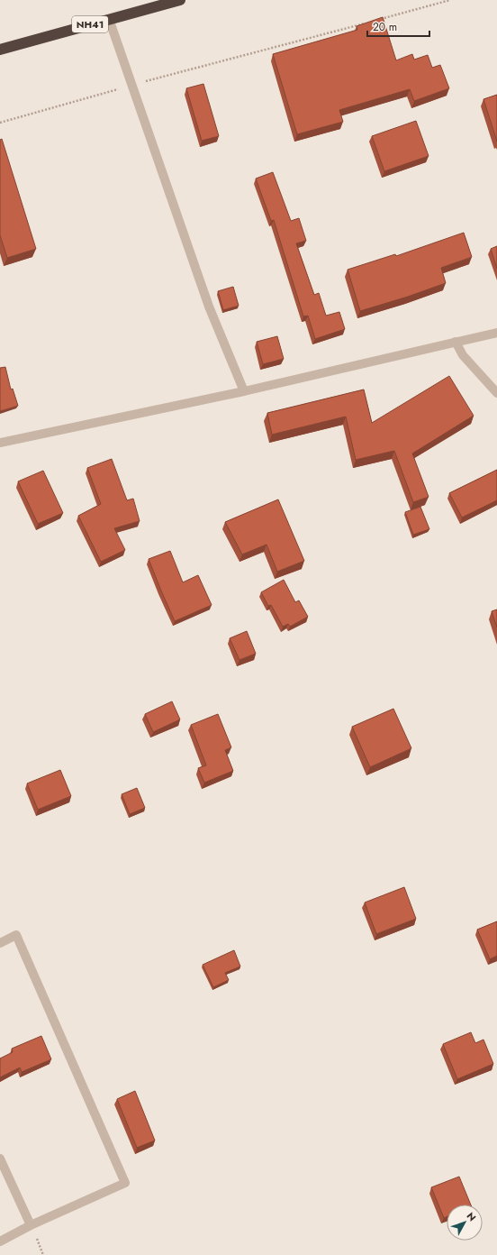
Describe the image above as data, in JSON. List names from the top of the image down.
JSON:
{
  "streets": {
    "highway": ["NH41"]
  },
  "scale_bar": "20 m",
  "north": "top right"
}
